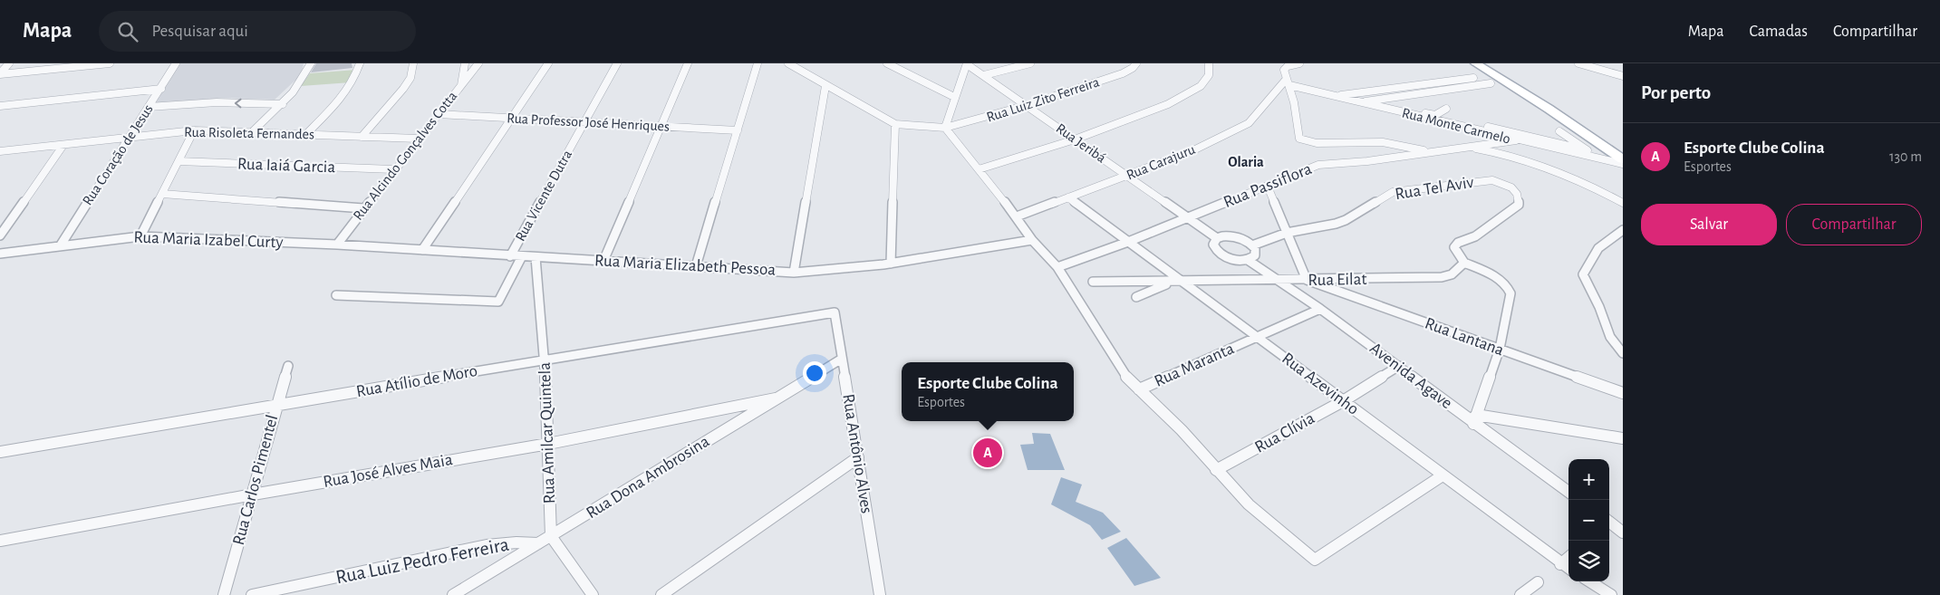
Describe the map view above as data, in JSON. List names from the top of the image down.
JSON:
{
  "streets": {
    "street": [
      "Rua Luiz Zito Ferreira",
      "Rua Professor José Henriques",
      "Rua Monte Carmelo",
      "Rua Risoleta Fernandes",
      "Rua Jeribá",
      "Rua Coração de Jesus",
      "Rua Alcindo Gonçalves Cotta",
      "Rua Carajuru",
      "Rua Iaiá Garcia",
      "Rua Passiflora",
      "Rua Tel Aviv",
      "Rua Vicente Dutra",
      "Rua Maria Izabel Curty",
      "Rua Maria Elizabeth Pessoa",
      "Rua Eilat",
      "Rua Lantana",
      "Rua Maranta",
      "Avenida Agave",
      "Rua Atílio de Moro",
      "Rua Azevinho",
      "Rua Amilcar Quintela",
      "Rua Clívia",
      "Rua Antônio Alves",
      "Rua José Alves Maia",
      "Rua Dona Ambrosina",
      "Rua Carlos Pimentel",
      "Rua Luiz Pedro Ferreira"
    ]
  },
  "crossings": [
    ["Rua Luiz Zito Ferreira", "Rua Jeribá"],
    ["Rua Professor José Henriques", "Rua Alcindo Gonçalves Cotta"],
    ["Rua Professor José Henriques", "Rua Vicente Dutra"],
    ["Rua Monte Carmelo", "Rua Carajuru"],
    ["Rua Monte Carmelo", "Rua Passiflora"],
    ["Rua Risoleta Fernandes", "Rua Coração de Jesus"],
    ["Rua Risoleta Fernandes", "Rua Alcindo Gonçalves Cotta"],
    ["Rua Jeribá", "Rua Carajuru"],
    ["Rua Jeribá", "Rua Passiflora"],
    ["Rua Coração de Jesus", "Rua Maria Izabel Curty"],
    ["Rua Alcindo Gonçalves Cotta", "Rua Iaiá Garcia"],
    ["Rua Alcindo Gonçalves Cotta", "Rua Maria Izabel Curty"],
    ["Rua Alcindo Gonçalves Cotta", "Rua Maria Elizabeth Pessoa"],
    ["Rua Carajuru", "Rua Azevinho"],
    ["Rua Passiflora", "Rua Azevinho"],
    ["Rua Tel Aviv", "Rua Eilat"],
    ["Rua Vicente Dutra", "Rua Maria Elizabeth Pessoa"],
    ["Rua Maria Izabel Curty", "Rua Maria Elizabeth Pessoa"],
    ["Rua Maria Elizabeth Pessoa", "Rua Amilcar Quintela"],
    ["Rua Eilat", "Rua Lantana"],
    ["Rua Eilat", "Avenida Agave"],
    ["Rua Eilat", "Rua Azevinho"],
    ["Rua Maranta", "Avenida Agave"],
    ["Rua Maranta", "Rua Azevinho"],
    ["Rua Maranta", "Rua Clívia"],
    ["Avenida Agave", "Rua Clívia"],
    ["Rua Atílio de Moro", "Rua Amilcar Quintela"],
    ["Rua Atílio de Moro", "Rua Antônio Alves"],
    ["Rua Atílio de Moro", "Rua Carlos Pimentel"],
    ["Rua Azevinho", "Rua Clívia"],
    ["Rua Amilcar Quintela", "Rua José Alves Maia"],
    ["Rua Amilcar Quintela", "Rua Dona Ambrosina"],
    ["Rua Antônio Alves", "Rua Dona Ambrosina"],
    ["Rua José Alves Maia", "Rua Dona Ambrosina"],
    ["Rua José Alves Maia", "Rua Carlos Pimentel"],
    ["Rua Dona Ambrosina", "Rua Luiz Pedro Ferreira"]
  ],
  "districts": ["Olaria"],
  "page": {
    "header": "Mapa",
    "search": "Pesquisar aqui",
    "nav": ["Mapa", "Camadas", "Compartilhar"],
    "heading": "Por perto",
    "list": [
      {
        "mark": "A",
        "name": "Esporte Clube Colina",
        "note": "Esportes",
        "value": "130 m"
      }
    ],
    "buttons": ["Salvar", "Compartilhar"],
    "popup": ["Esporte Clube Colina", "Esportes"],
    "pins": "A",
    "map_buttons": ["+", "−"]
  }
}
